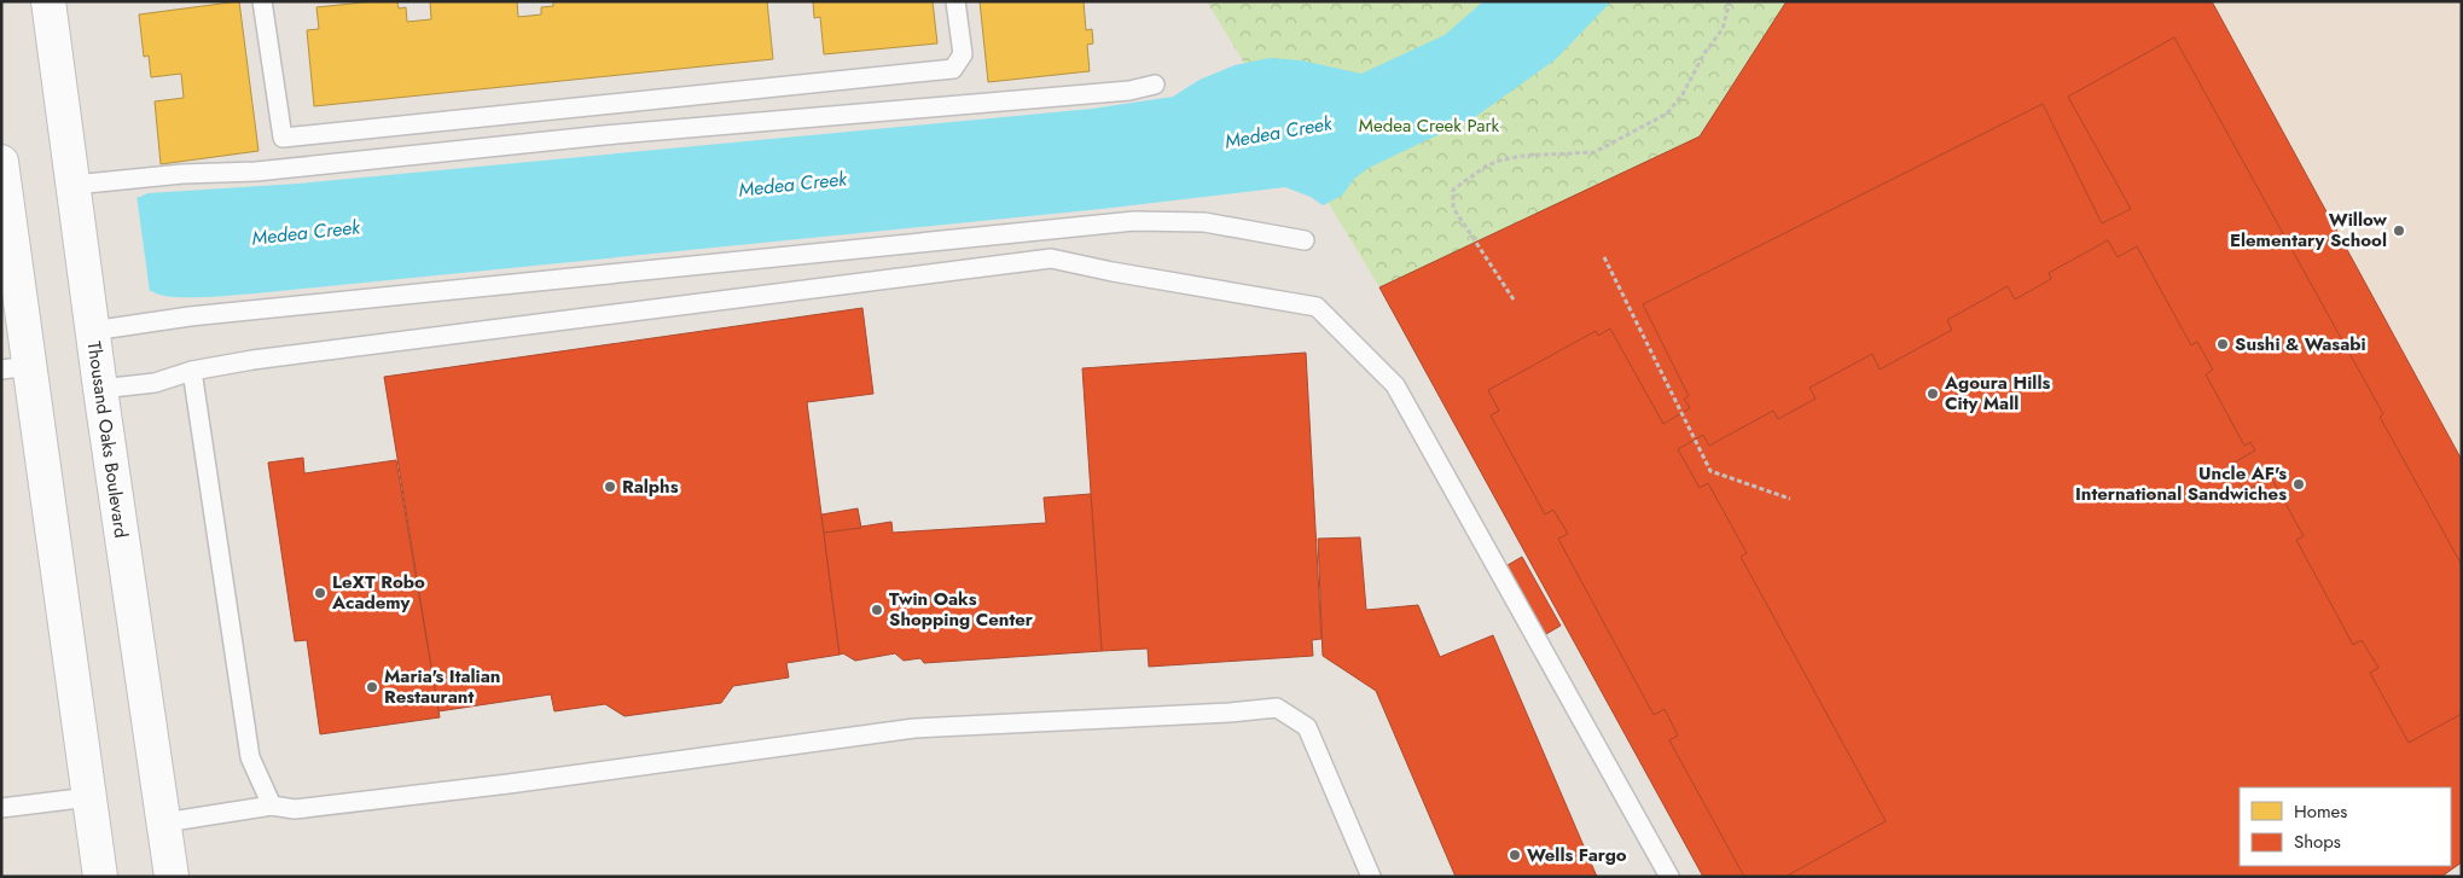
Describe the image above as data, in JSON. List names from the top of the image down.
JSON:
{
  "streets": {
    "main road": ["Thousand Oaks Boulevard"]
  },
  "water": ["Medea Creek"],
  "parks": ["Medea Creek Park"],
  "places": [
    "Willow Elementary School",
    "Sushi & Wasabi",
    "Agoura Hills City Mall",
    "Uncle AF's International Sandwiches",
    "Ralphs",
    "LeXT Robo Academy",
    "Twin Oaks Shopping Center",
    "Maria's Italian Restaurant",
    "Wells Fargo"
  ],
  "legend": ["Homes", "Shops"]
}
